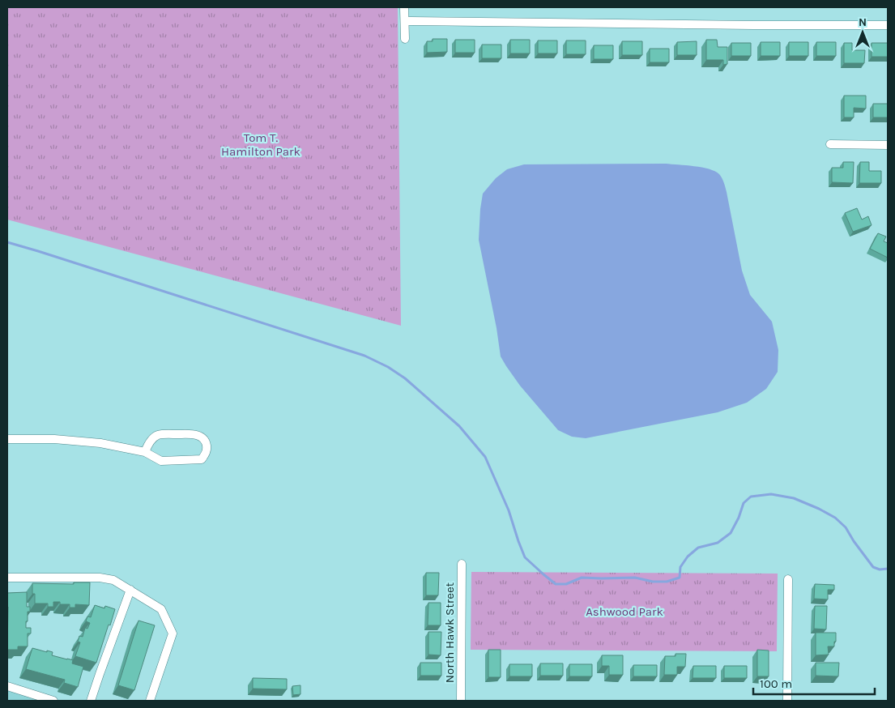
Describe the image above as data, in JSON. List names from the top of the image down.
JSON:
{
  "streets": {
    "street": ["North Hawk Street"]
  },
  "parks": ["Tom T. Hamilton Park", "Ashwood Park"],
  "scale_bar": "100 m",
  "north": "top"
}
